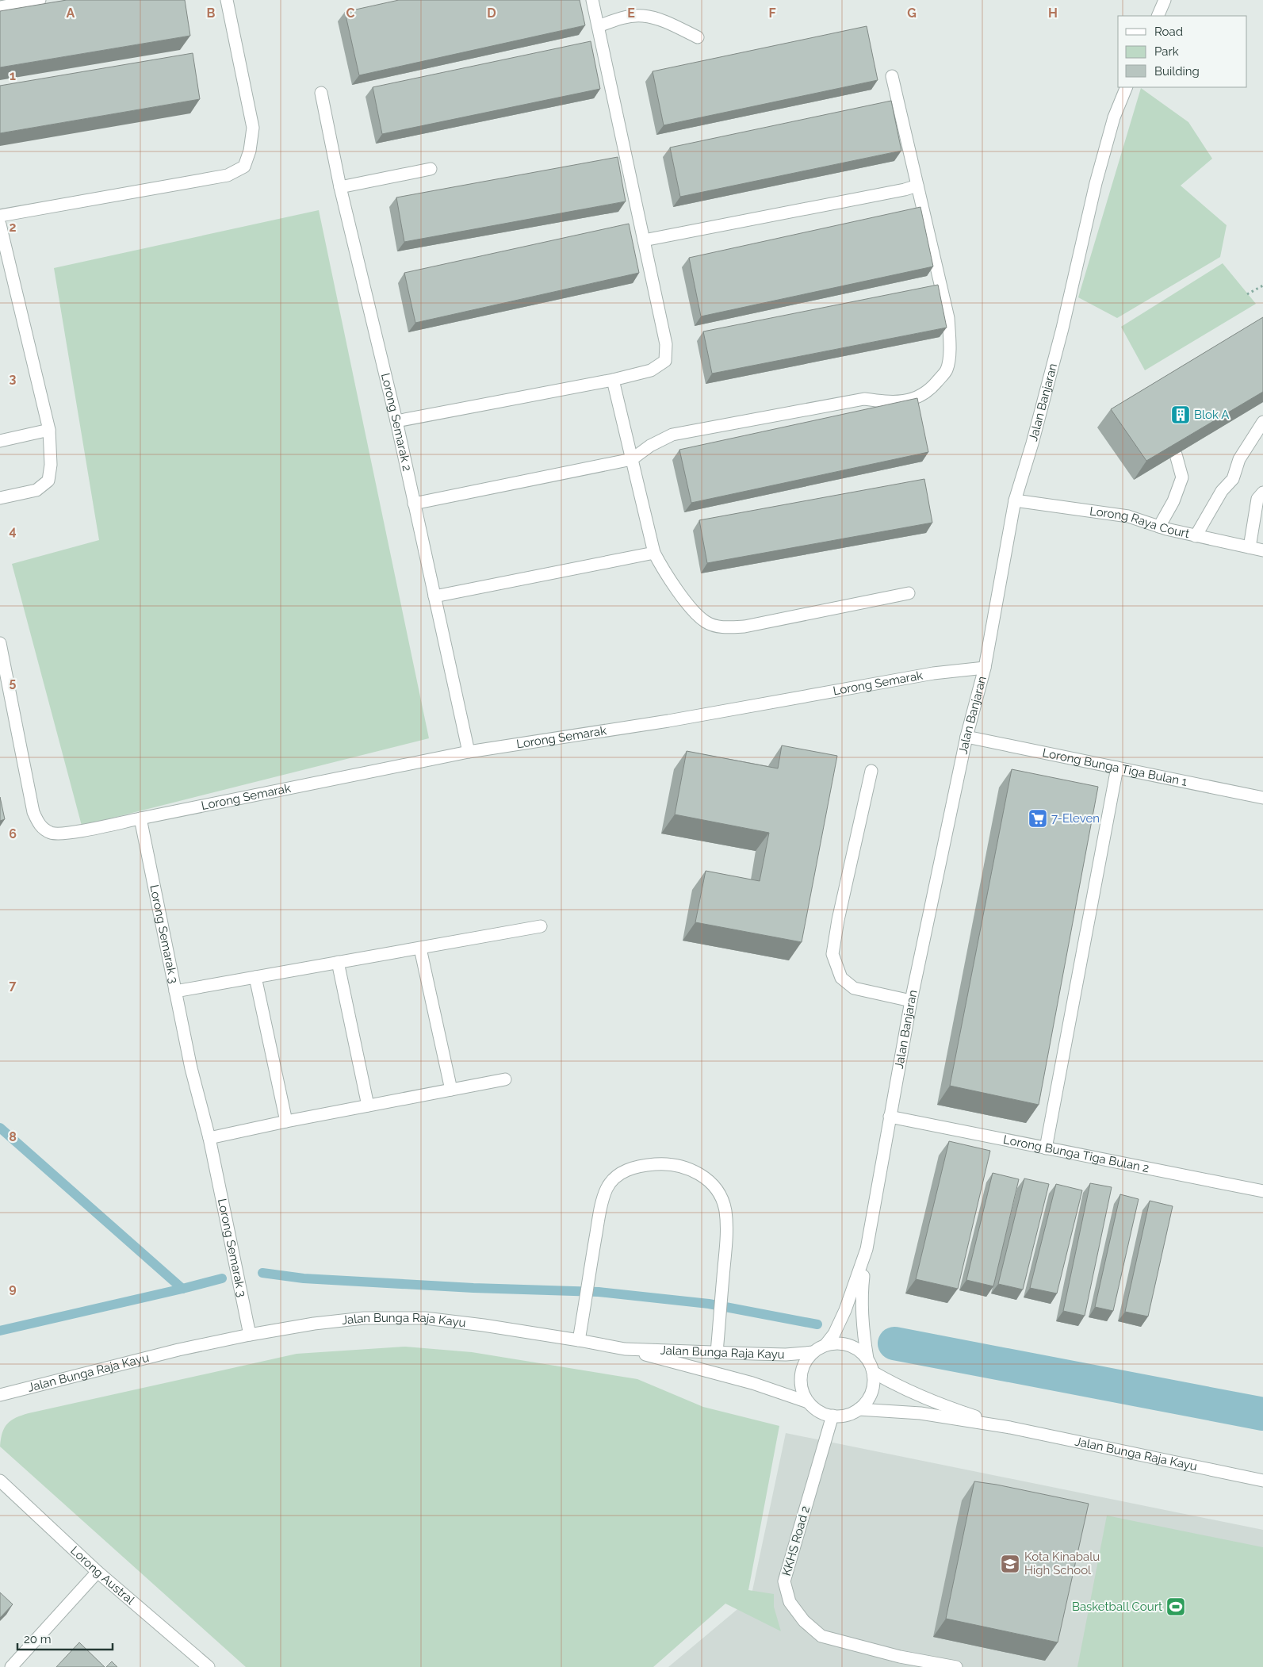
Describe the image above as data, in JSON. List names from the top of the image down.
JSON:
{
  "streets": {
    "street": [
      "Jalan Banjaran",
      "Lorong Semarak 2",
      "Lorong Raya Court",
      "Lorong Semarak",
      "Lorong Bunga Tiga Bulan 1",
      "Lorong Semarak 3",
      "Lorong Bunga Tiga Bulan 2",
      "Jalan Bunga Raja Kayu",
      "KKHS Road 2",
      "Lorong Austral"
    ]
  },
  "crossings": [
    ["Jalan Banjaran", "Lorong Raya Court"],
    ["Jalan Banjaran", "Lorong Semarak"],
    ["Jalan Banjaran", "Lorong Bunga Tiga Bulan 1"],
    ["Jalan Banjaran", "Lorong Bunga Tiga Bulan 2"],
    ["Jalan Banjaran", "Jalan Bunga Raja Kayu"],
    ["Jalan Banjaran", "KKHS Road 2"],
    ["Lorong Semarak 2", "Lorong Semarak"],
    ["Lorong Semarak", "Lorong Semarak 3"],
    ["Lorong Semarak 3", "Jalan Bunga Raja Kayu"],
    ["Jalan Bunga Raja Kayu", "KKHS Road 2"]
  ],
  "places": {
    "building": ["Blok A"],
    "supermarket": ["7-Eleven"],
    "school or university": ["Kota Kinabalu High School"],
    "sports": ["Basketball Court"]
  },
  "legend": ["Road", "Park", "Building"],
  "scale_bar": "20 m",
  "grid": {
    "columns": [
      "A",
      "B",
      "C",
      "D",
      "E",
      "F",
      "G",
      "H"
    ],
    "rows": [
      "1",
      "2",
      "3",
      "4",
      "5",
      "6",
      "7",
      "8",
      "9"
    ]
  }
}
